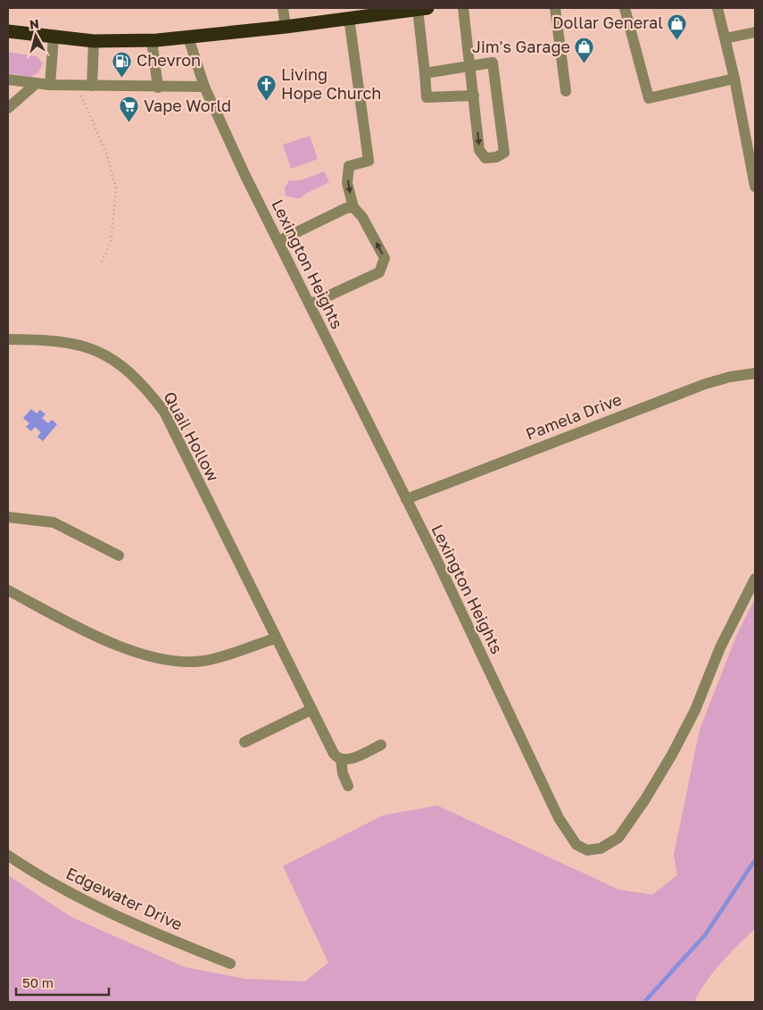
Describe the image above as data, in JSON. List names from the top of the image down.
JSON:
{
  "streets": {
    "street": [
      "Lexington Heights",
      "Pamela Drive",
      "Quail Hollow",
      "Edgewater Drive"
    ]
  },
  "crossings": [
    ["Lexington Heights", "Pamela Drive"]
  ],
  "places": {
    "shop": ["Dollar General", "Jim's Garage"],
    "fuel station": ["Chevron"],
    "church": ["Living Hope Church"],
    "supermarket": ["Vape World"]
  },
  "scale_bar": "50 m",
  "north": "top"
}
